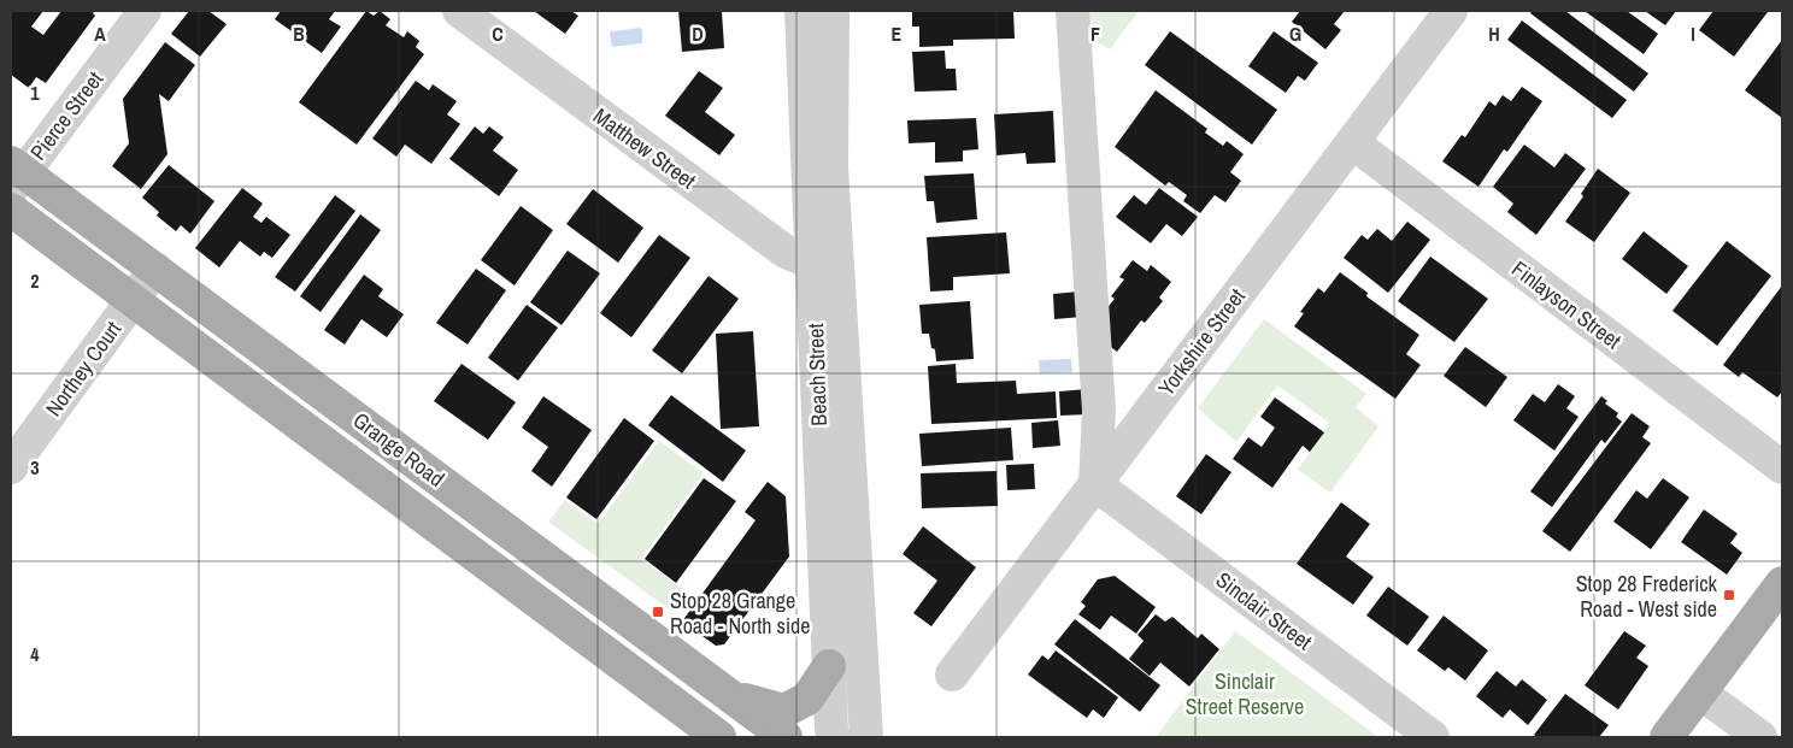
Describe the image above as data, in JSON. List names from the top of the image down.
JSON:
{
  "streets": {
    "main road": ["Grange Road"],
    "street": [
      "Pierce Street",
      "Matthew Street",
      "Finlayson Street",
      "Yorkshire Street",
      "Northey Court",
      "Beach Street",
      "Sinclair Street"
    ]
  },
  "crossings": [
    ["Pierce Street", "Grange Road"],
    ["Matthew Street", "Beach Street"],
    ["Finlayson Street", "Yorkshire Street"],
    ["Yorkshire Street", "Sinclair Street"],
    ["Northey Court", "Grange Road"]
  ],
  "parks": ["Sinclair Street Reserve"],
  "places": {
    "transit": ["Stop 28 Frederick Road - West side", "Stop 28 Grange Road - North side"]
  },
  "grid": {
    "columns": [
      "A",
      "B",
      "C",
      "D",
      "E",
      "F",
      "G",
      "H",
      "I"
    ],
    "rows": [
      "1",
      "2",
      "3",
      "4"
    ]
  }
}
